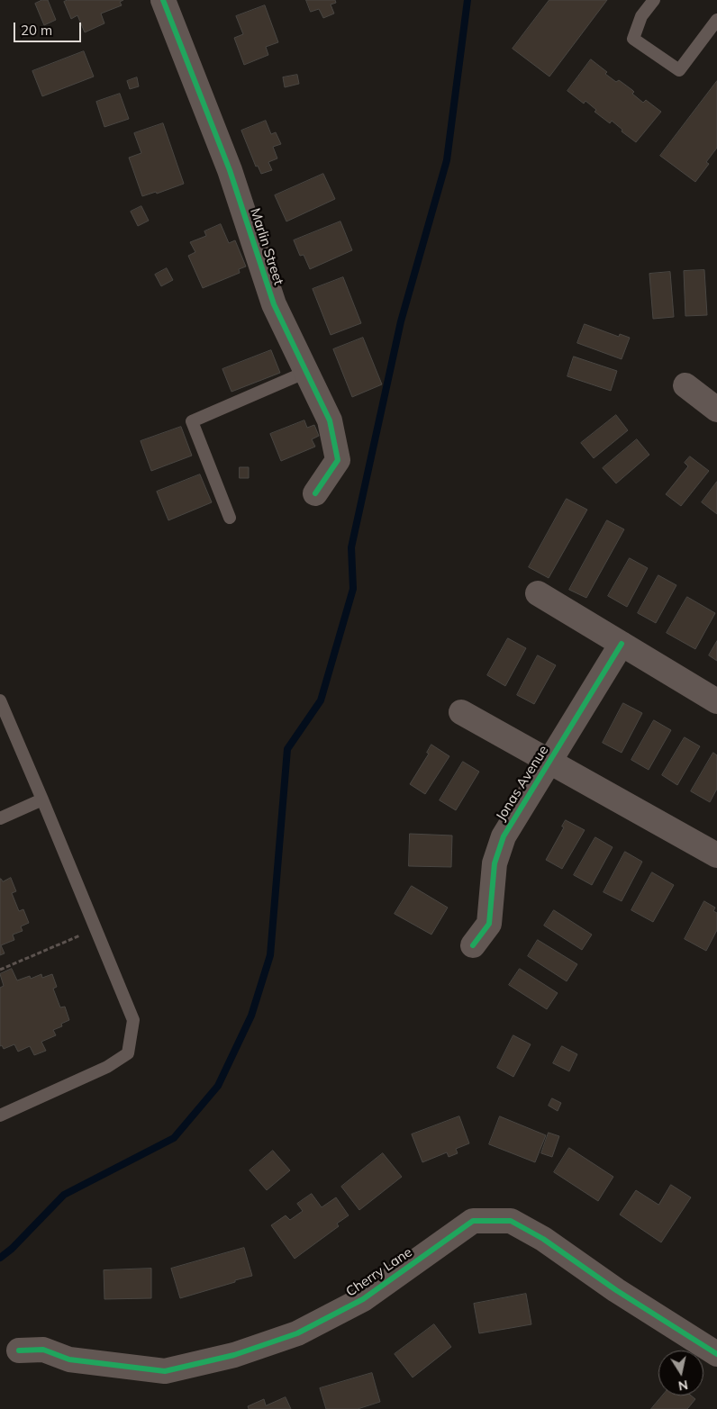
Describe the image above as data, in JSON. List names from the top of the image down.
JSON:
{
  "streets": {
    "street": ["Marlin Street", "Jonas Avenue", "Cherry Lane"]
  },
  "scale_bar": "20 m",
  "north": "bottom"
}
